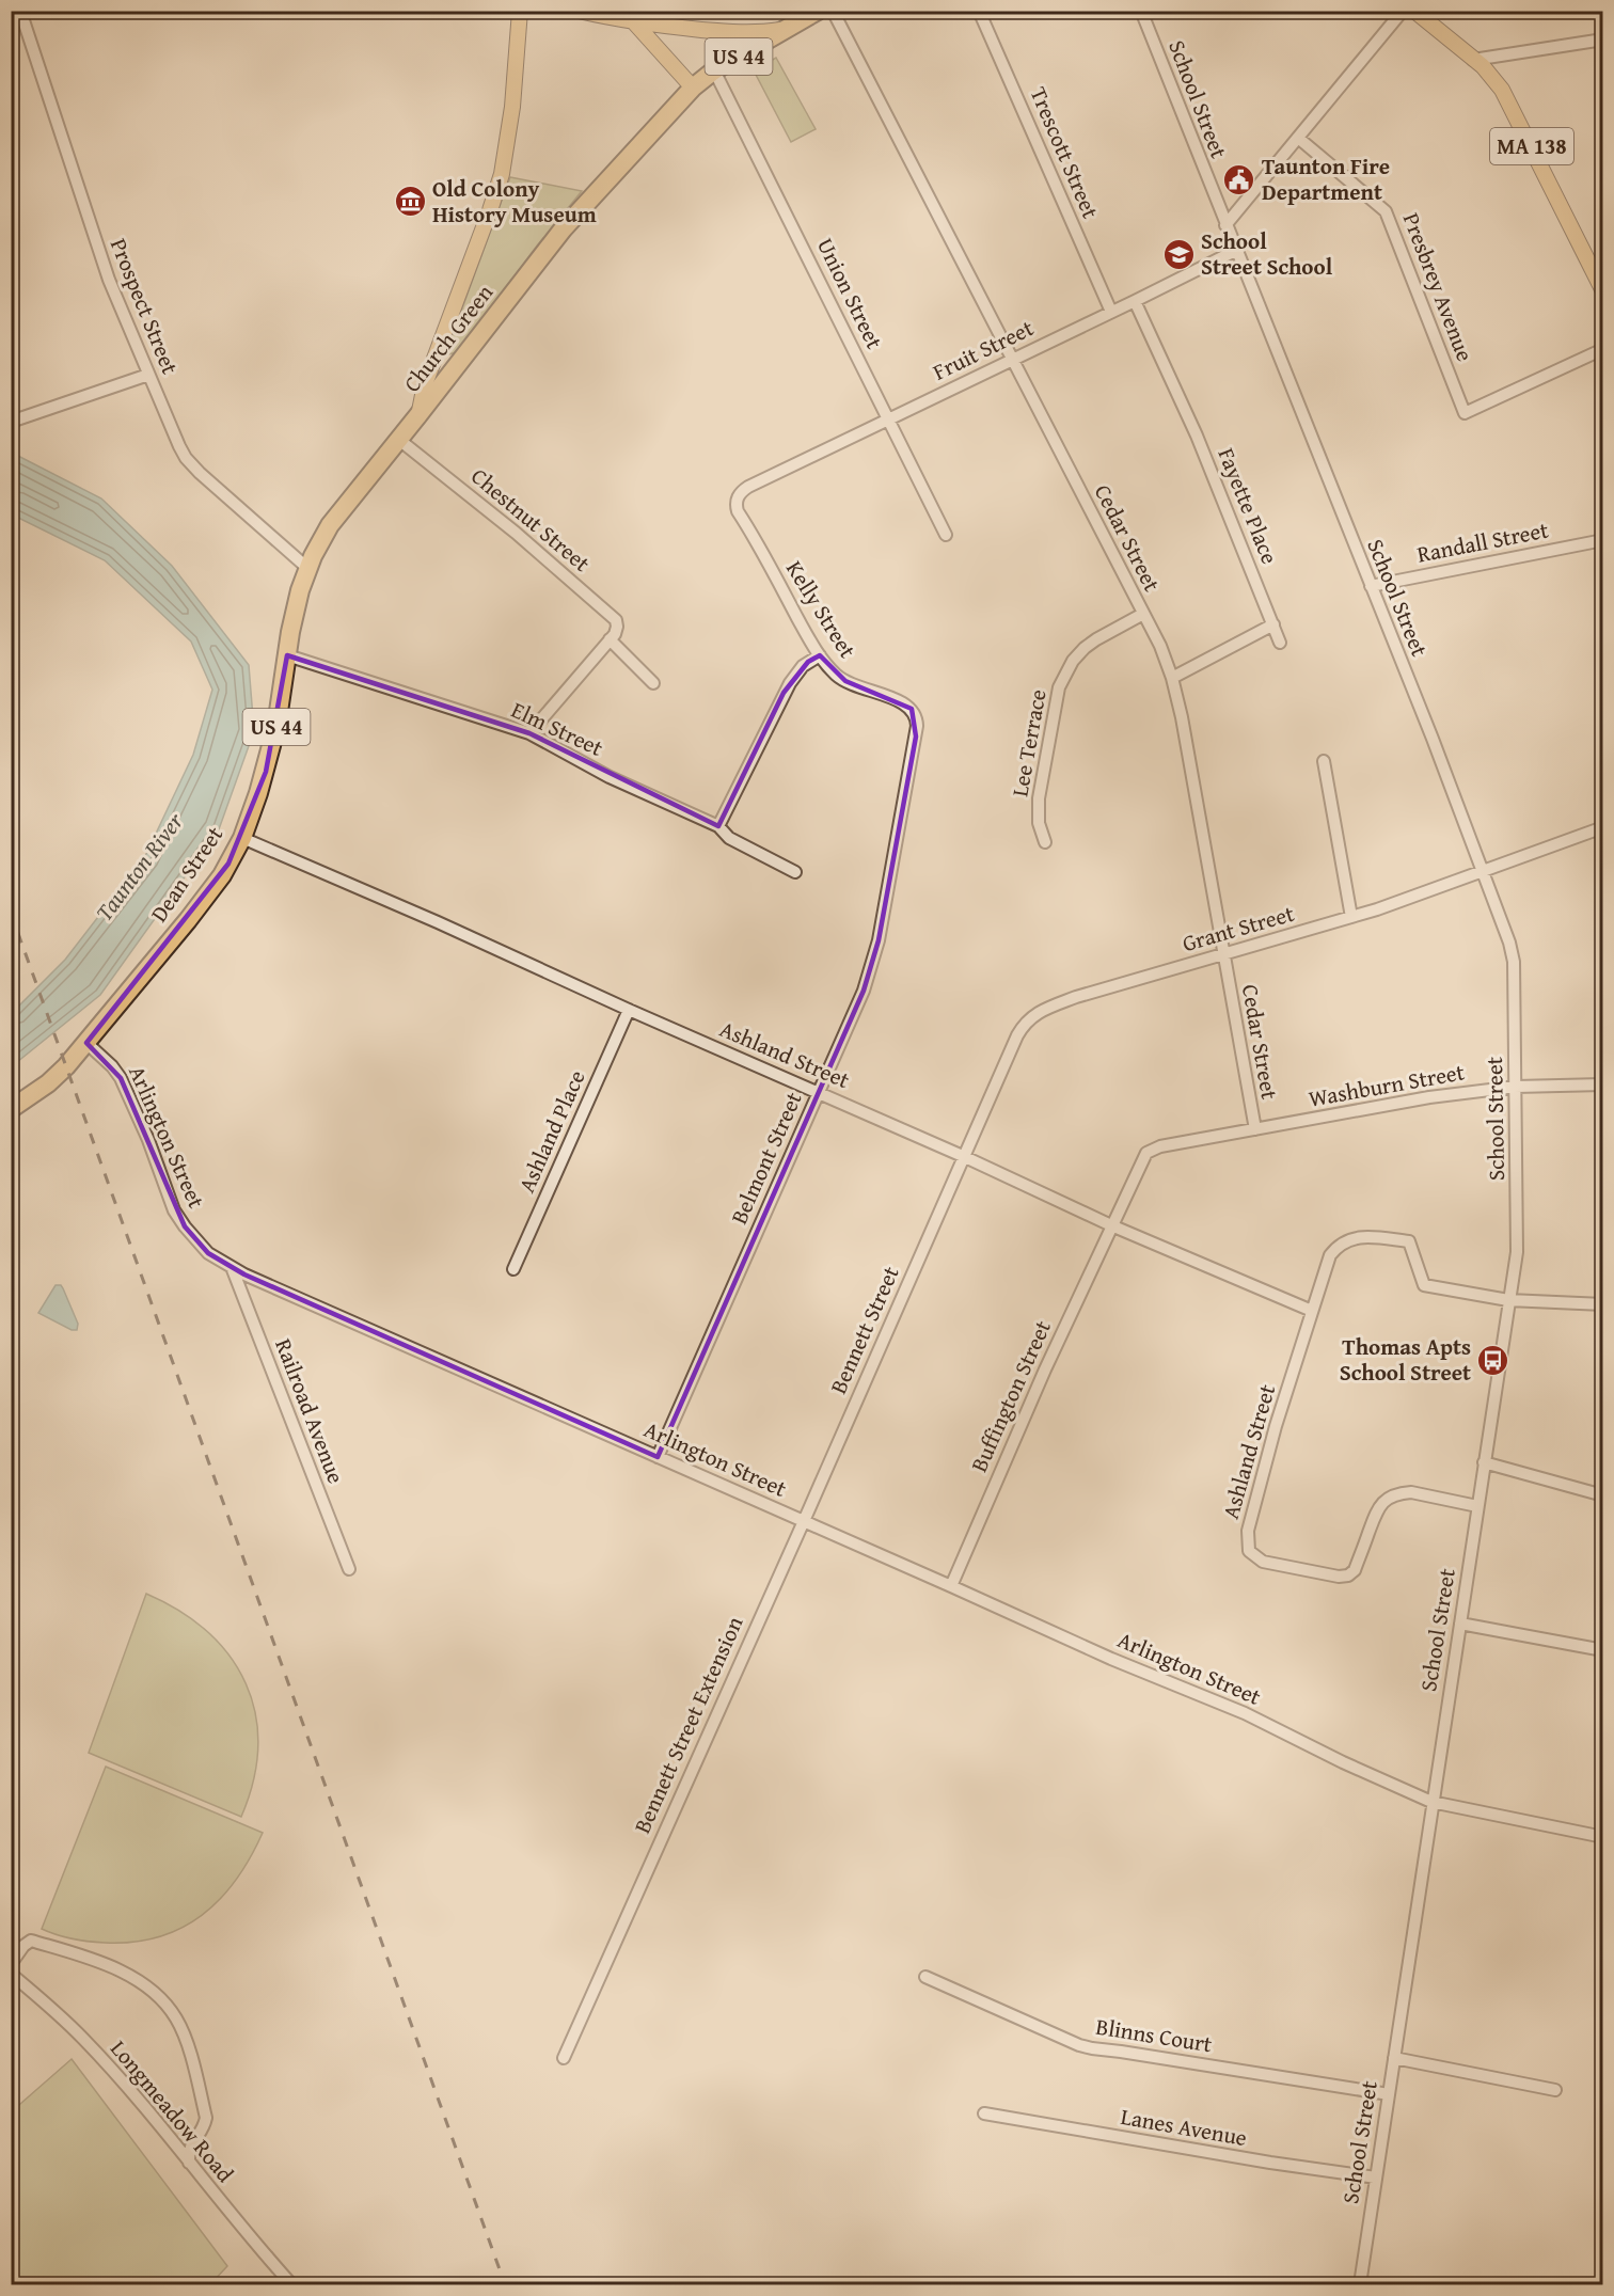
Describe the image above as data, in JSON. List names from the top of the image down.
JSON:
{
  "streets": {
    "highway": ["US 44", "Church Green", "Dean Street"],
    "main road": ["MA 138"],
    "street": [
      "School Street",
      "Trescott Street",
      "Presbrey Avenue",
      "Union Street",
      "Prospect Street",
      "Fruit Street",
      "Fayette Place",
      "Chestnut Street",
      "Cedar Street",
      "Randall Street",
      "Kelly Street",
      "Elm Street",
      "Lee Terrace",
      "Grant Street",
      "Ashland Street",
      "Washburn Street",
      "Ashland Place",
      "Arlington Street",
      "Belmont Street",
      "Bennett Street",
      "Buffington Street",
      "Railroad Avenue",
      "Bennett Street Extension",
      "Blinns Court",
      "Longmeadow Road",
      "Lanes Avenue"
    ]
  },
  "crossings": [
    ["US 44", "Union Street"],
    ["US 44", "Church Green"],
    ["School Street", "Fruit Street"],
    ["School Street", "Randall Street"],
    ["School Street", "Grant Street"],
    ["School Street", "Ashland Street"],
    ["School Street", "Washburn Street"],
    ["School Street", "Arlington Street"],
    ["School Street", "Blinns Court"],
    ["School Street", "Lanes Avenue"],
    ["Trescott Street", "Fruit Street"],
    ["Union Street", "Fruit Street"],
    ["Prospect Street", "Dean Street"],
    ["Church Green", "Dean Street"],
    ["Fruit Street", "Fayette Place"],
    ["Fruit Street", "Cedar Street"],
    ["Fruit Street", "Kelly Street"],
    ["Chestnut Street", "Dean Street"],
    ["Cedar Street", "Lee Terrace"],
    ["Cedar Street", "Grant Street"],
    ["Cedar Street", "Washburn Street"],
    ["Kelly Street", "Belmont Street"],
    ["Elm Street", "Dean Street"],
    ["Dean Street", "Ashland Street"],
    ["Dean Street", "Arlington Street"],
    ["Grant Street", "Ashland Street"],
    ["Grant Street", "Bennett Street"],
    ["Ashland Street", "Washburn Street"],
    ["Ashland Street", "Ashland Place"],
    ["Ashland Street", "Belmont Street"],
    ["Ashland Street", "Bennett Street"],
    ["Ashland Street", "Buffington Street"],
    ["Washburn Street", "Buffington Street"],
    ["Arlington Street", "Belmont Street"],
    ["Arlington Street", "Bennett Street"],
    ["Arlington Street", "Buffington Street"],
    ["Arlington Street", "Railroad Avenue"],
    ["Arlington Street", "Bennett Street Extension"],
    ["Bennett Street", "Bennett Street Extension"]
  ],
  "water": ["Taunton River"],
  "places": {
    "public building": ["Taunton Fire Department"],
    "museum": ["Old Colony History Museum"],
    "school or university": ["School Street School"],
    "bus stop": ["Thomas Apts School Street"]
  }
}
